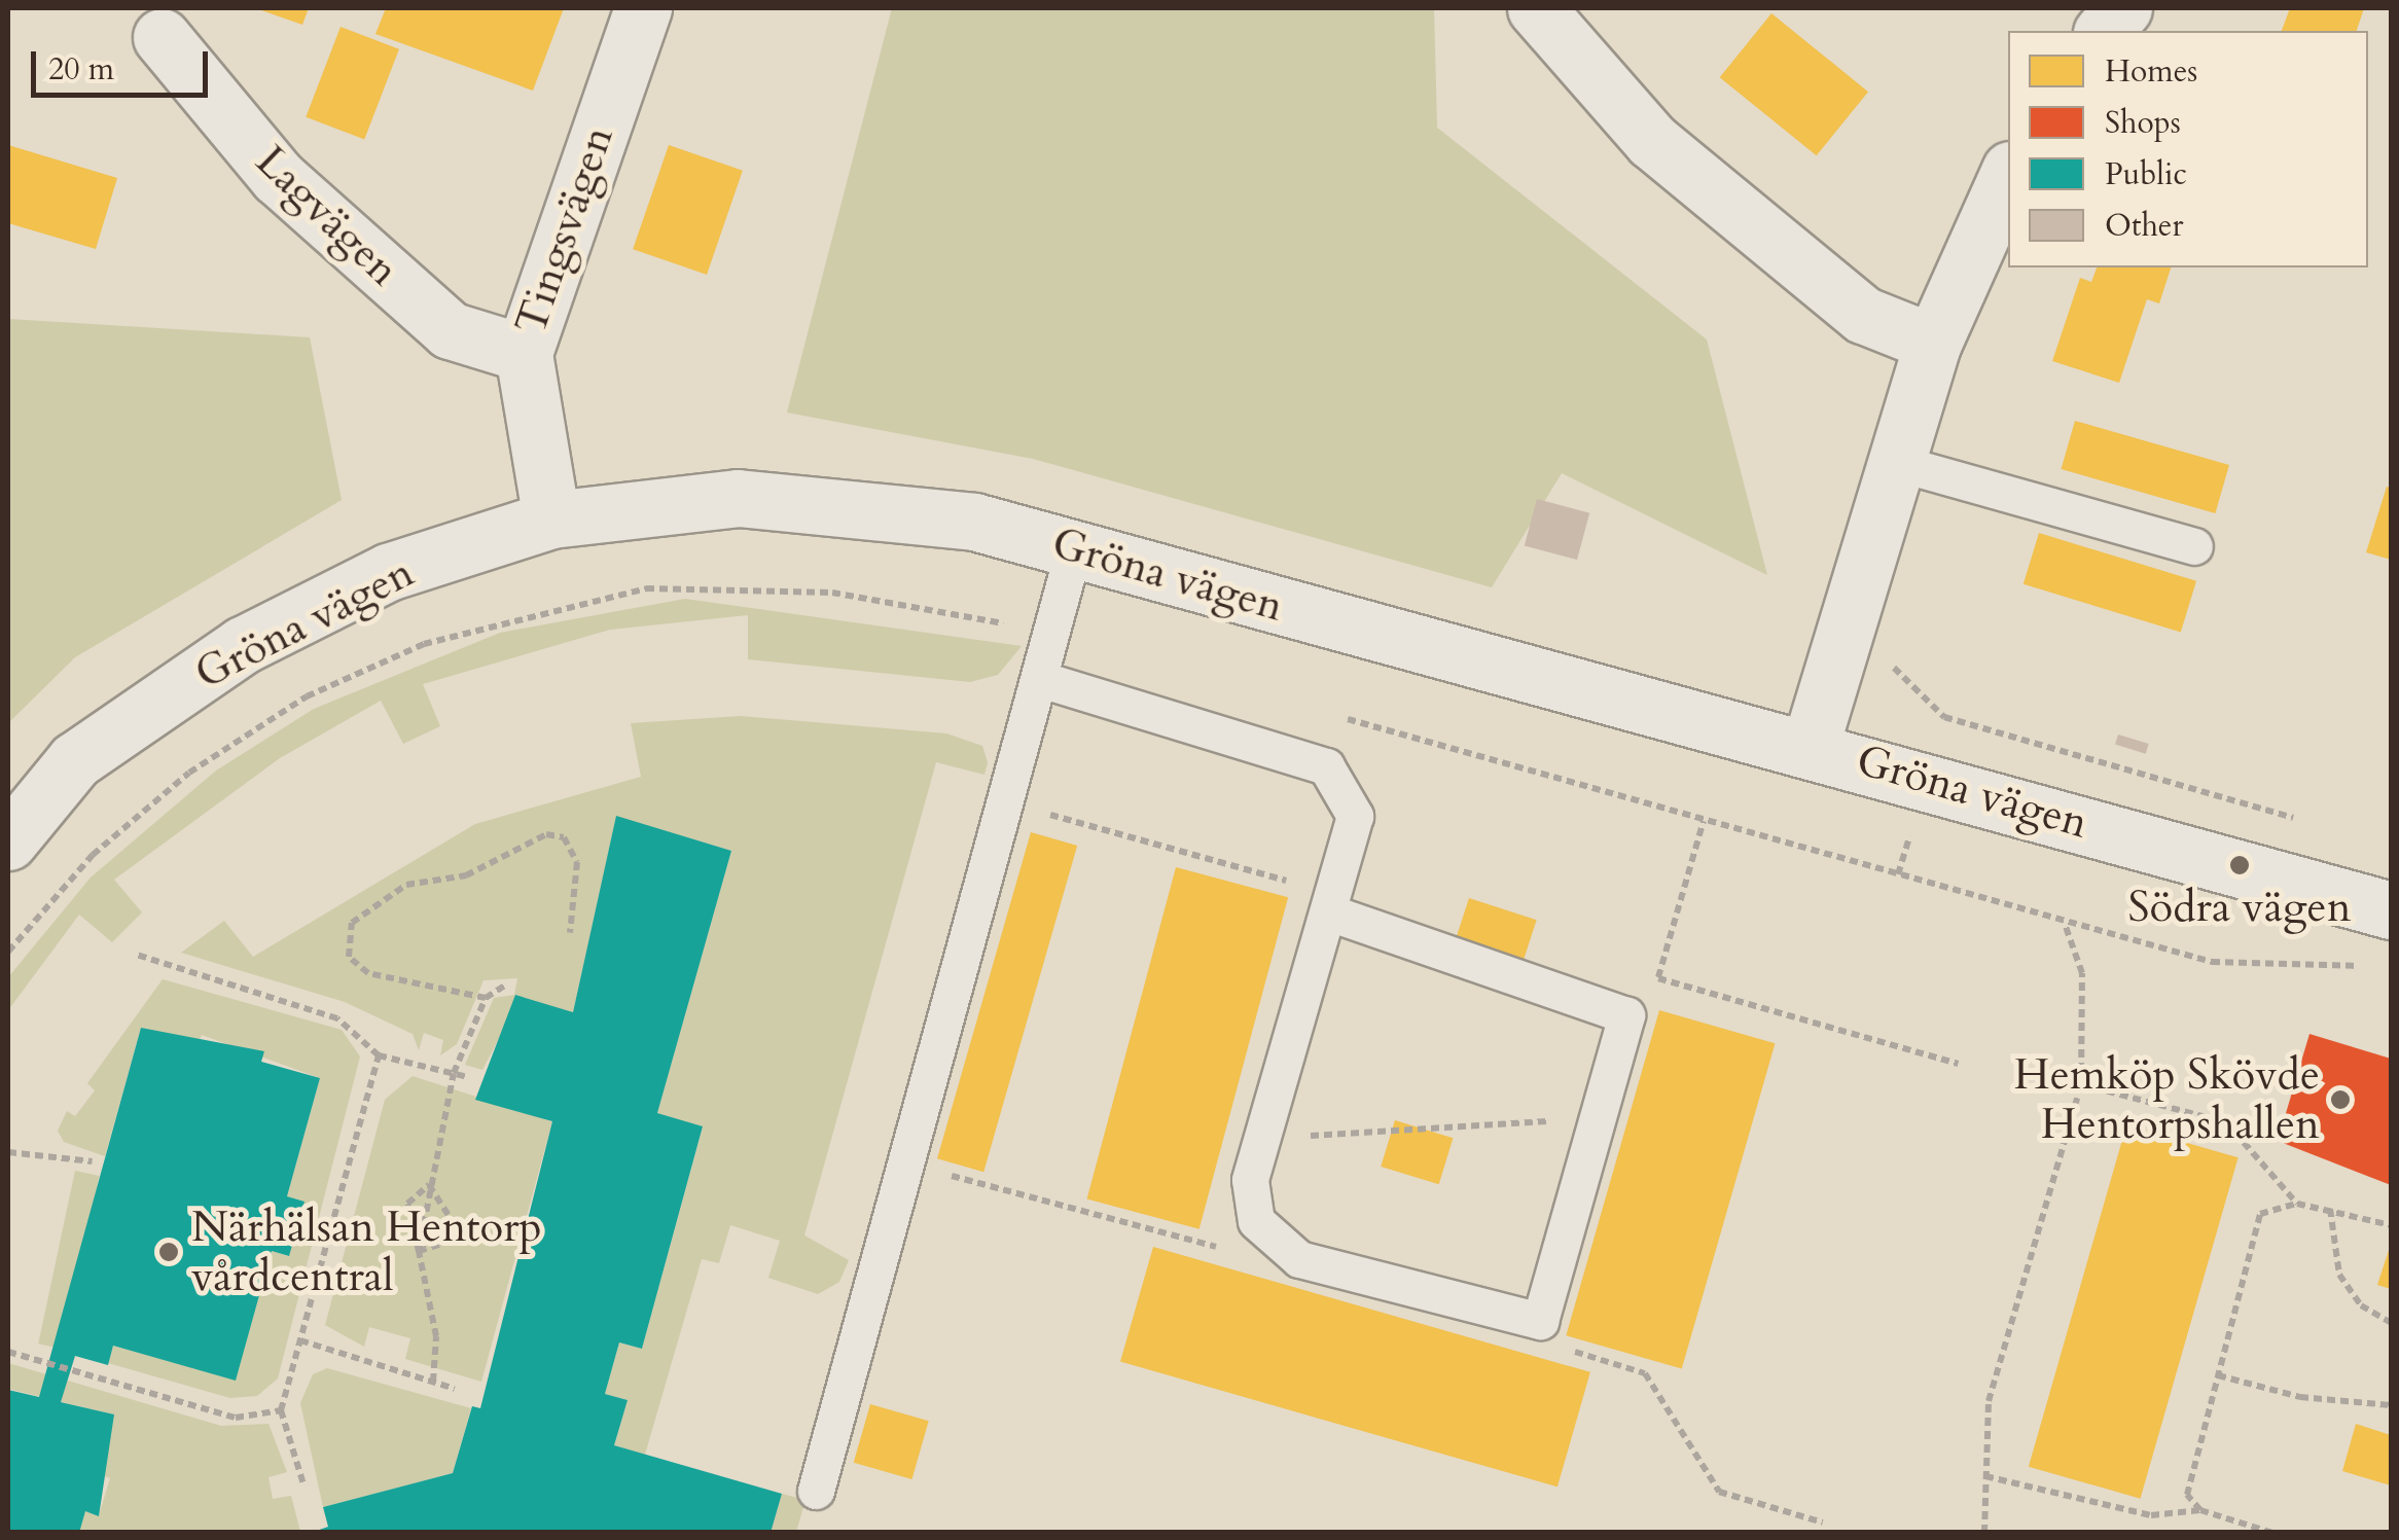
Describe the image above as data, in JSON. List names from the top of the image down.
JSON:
{
  "streets": {
    "street": ["Lagvägen", "Tingsvägen", "Gröna vägen"]
  },
  "crossings": [
    ["Lagvägen", "Tingsvägen"],
    ["Tingsvägen", "Gröna vägen"]
  ],
  "places": ["Södra vägen", "Hemköp Skövde Hentorpshallen", "Närhälsan Hentorp vårdcentral"],
  "legend": [
    "Homes",
    "Shops",
    "Public",
    "Other"
  ],
  "scale_bar": "20 m"
}
